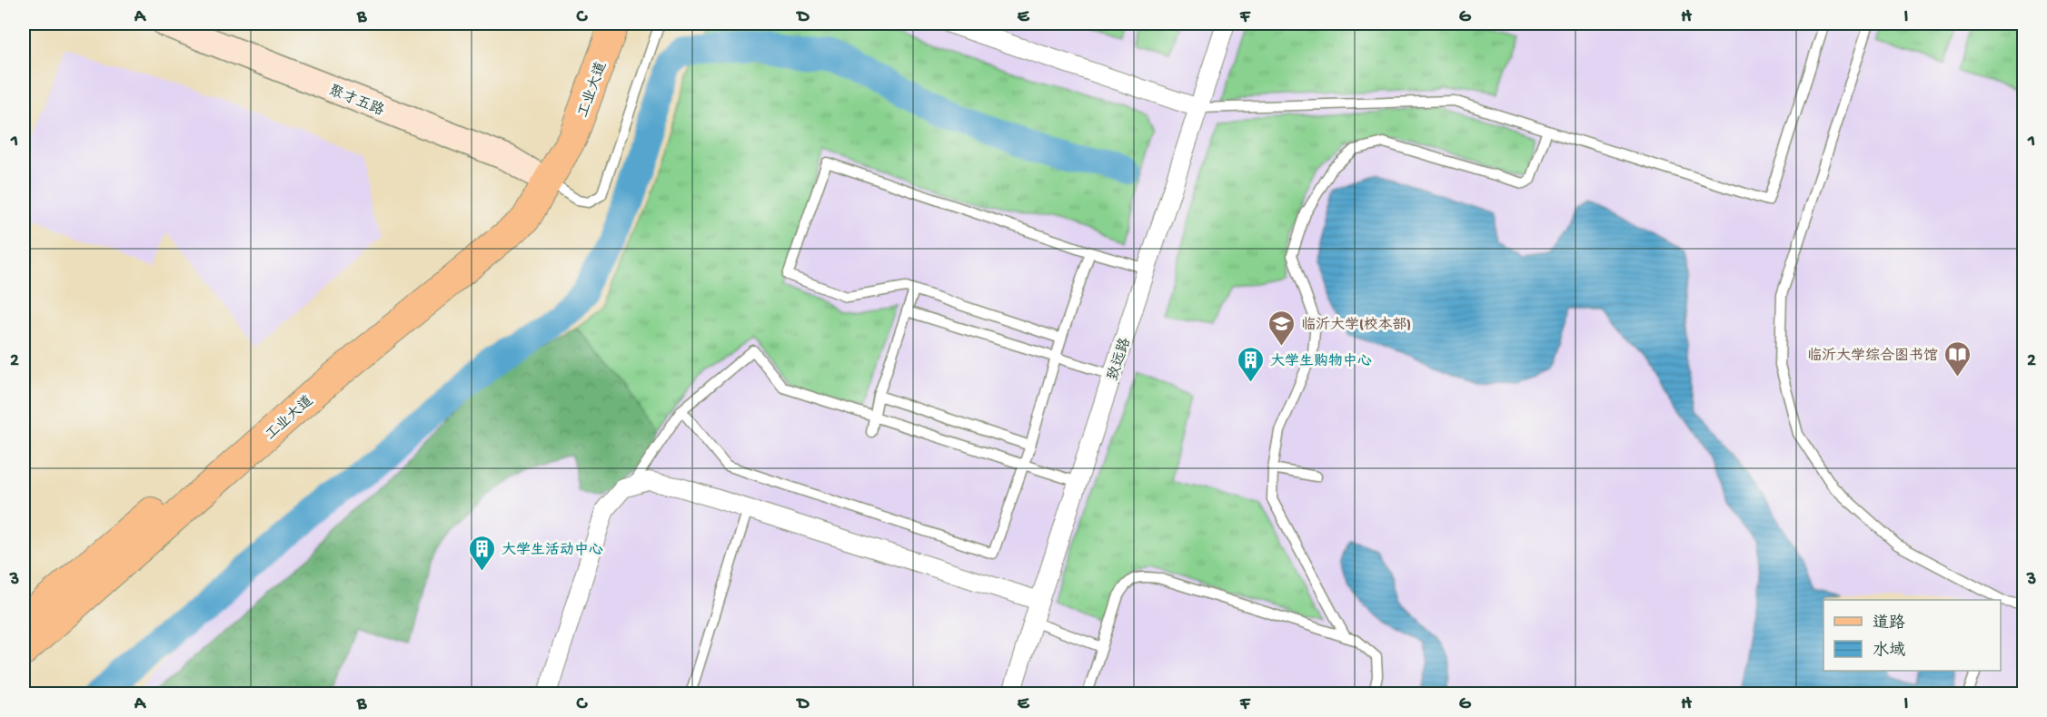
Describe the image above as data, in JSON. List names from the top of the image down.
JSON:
{
  "streets": {
    "main road": ["工业大道"],
    "street": ["聚才五路", "致远路"]
  },
  "crossings": [
    ["工业大道", "聚才五路"]
  ],
  "places": {
    "school or university": ["临沂大学(校本部)"],
    "library": ["临沂大学综合图书馆"],
    "building": ["大学生购物中心", "大学生活动中心"]
  },
  "legend": ["道路", "水域"],
  "grid": {
    "columns": [
      "A",
      "B",
      "C",
      "D",
      "E",
      "F",
      "G",
      "H",
      "I"
    ],
    "rows": ["1", "2", "3"]
  }
}
